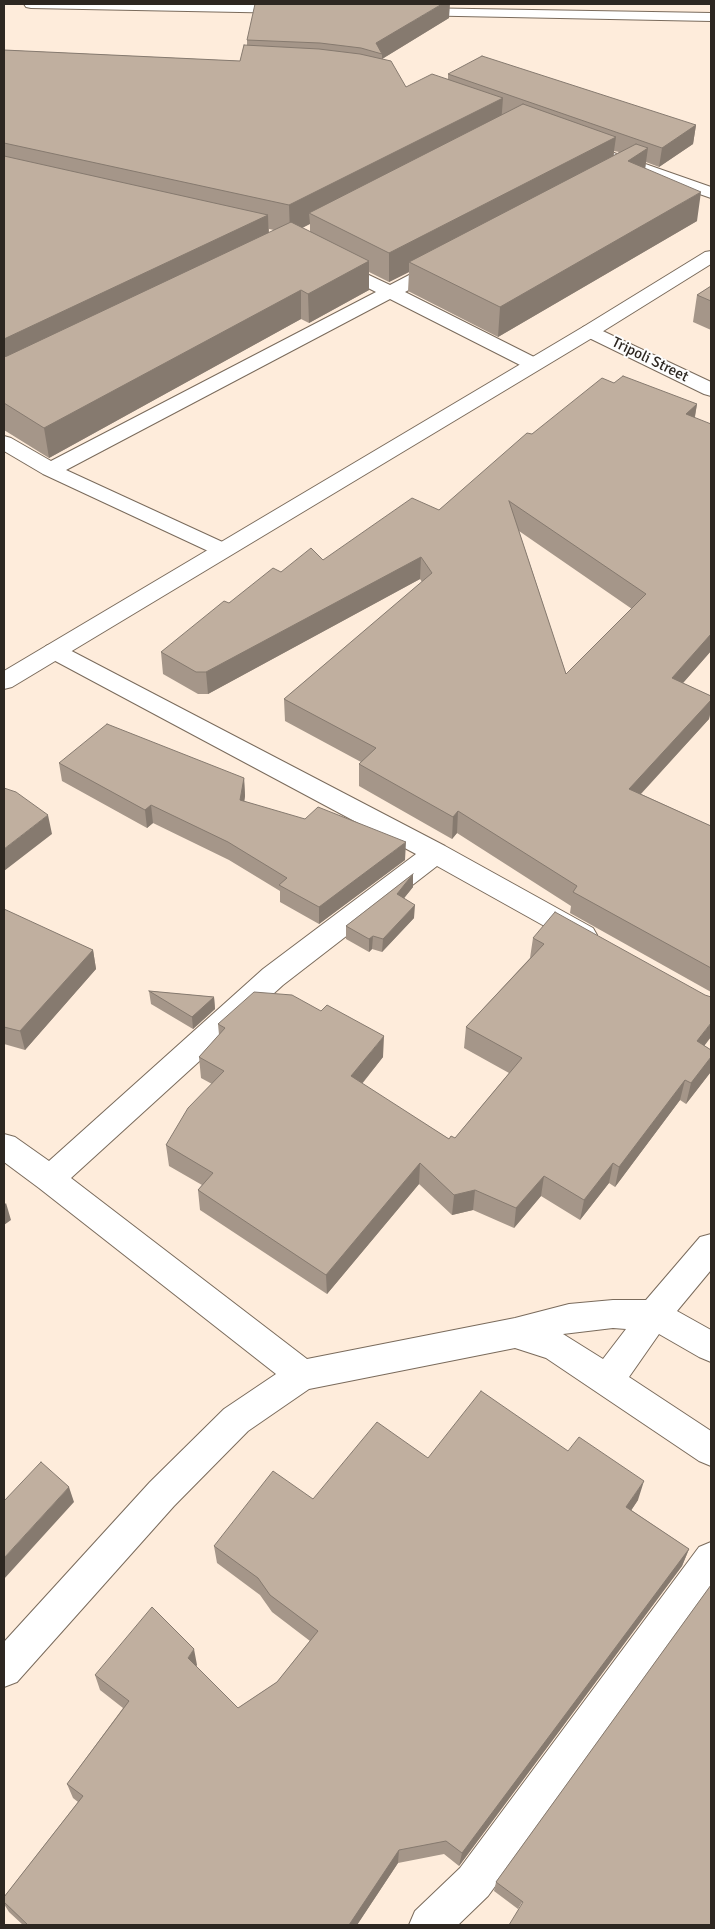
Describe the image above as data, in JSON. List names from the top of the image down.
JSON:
{
  "streets": {
    "street": ["Tripoli Street"]
  }
}
